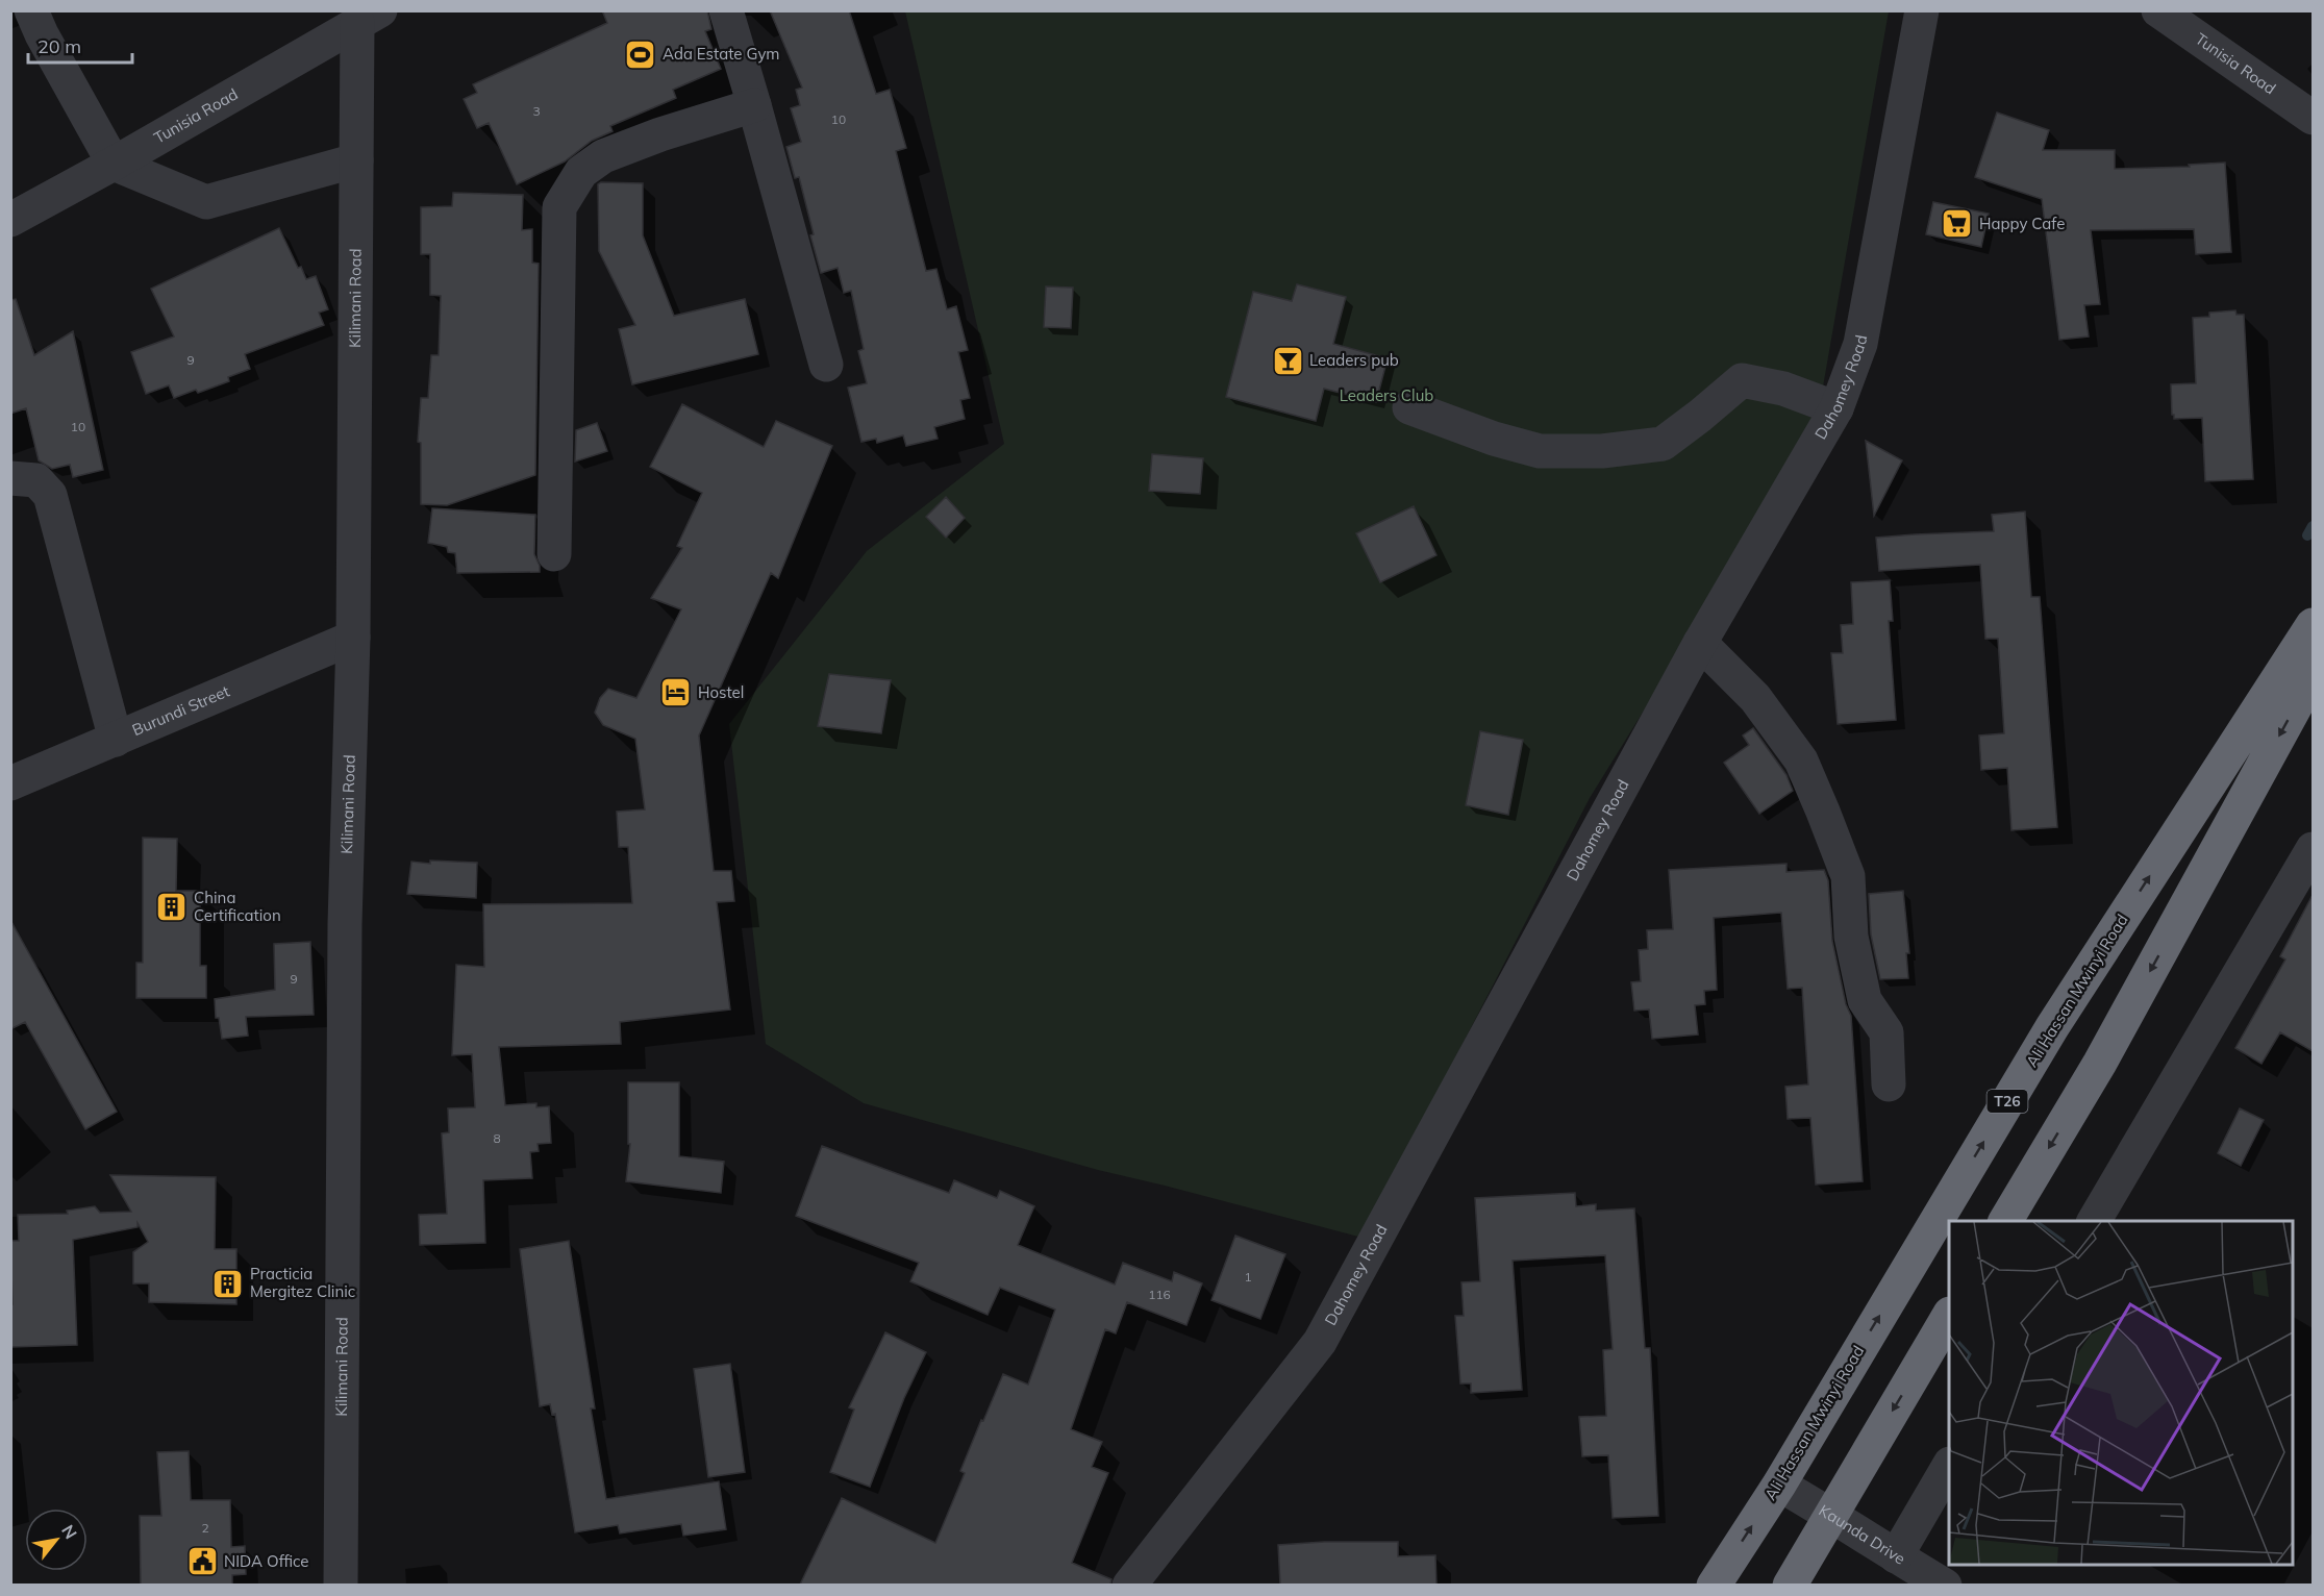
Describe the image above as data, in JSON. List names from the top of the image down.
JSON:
{
  "streets": {
    "highway": ["Ali Hassan Mwinyi Road", "T26"],
    "street": [
      "Tunisia Road",
      "Kilimani Road",
      "Dahomey Road",
      "Burundi Street",
      "Kaunda Drive"
    ]
  },
  "crossings": [
    ["Tunisia Road", "Kilimani Road"],
    ["Kilimani Road", "Burundi Street"],
    ["Ali Hassan Mwinyi Road", "Kaunda Drive"]
  ],
  "parks": ["Leaders Club"],
  "places": {
    "sports": ["Ada Estate Gym"],
    "supermarket": ["Happy Cafe"],
    "bar": ["Leaders pub"],
    "hotel": ["Hostel"],
    "building": ["China Certification", "Practicia Mergitez Clinic"],
    "public building": ["NIDA Office"]
  },
  "house_numbers": [
    "3",
    "10",
    "9",
    "10",
    "9",
    "8",
    "1",
    "116",
    "2"
  ],
  "scale_bar": "20 m",
  "north": "top right"
}
